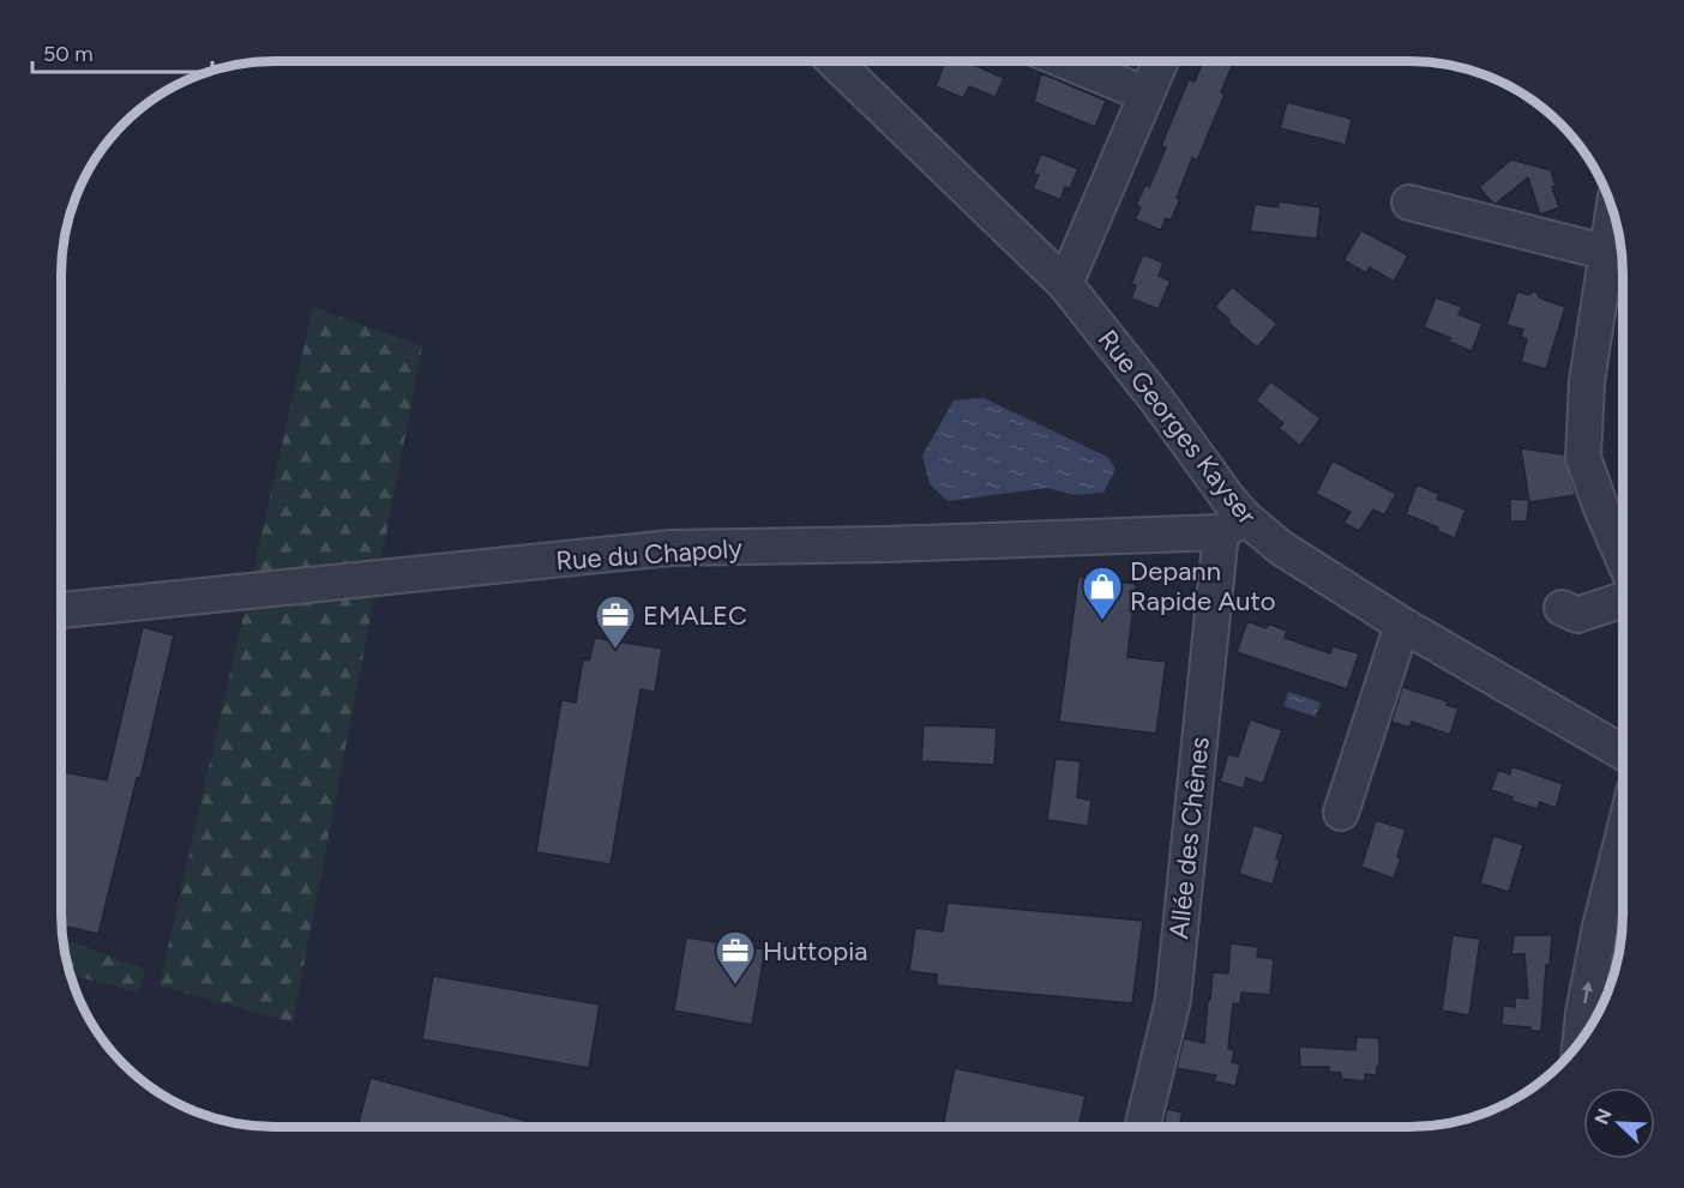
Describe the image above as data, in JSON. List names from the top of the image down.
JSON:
{
  "streets": {
    "street": ["Rue Georges Kayser", "Rue du Chapoly", "Allée des Chênes"]
  },
  "crossings": [
    ["Rue Georges Kayser", "Rue du Chapoly"],
    ["Rue Georges Kayser", "Allée des Chênes"],
    ["Rue du Chapoly", "Allée des Chênes"]
  ],
  "places": {
    "shop": ["Depann Rapide Auto"],
    "office": ["EMALEC", "Huttopia"]
  },
  "scale_bar": "50 m",
  "north": "top left"
}
